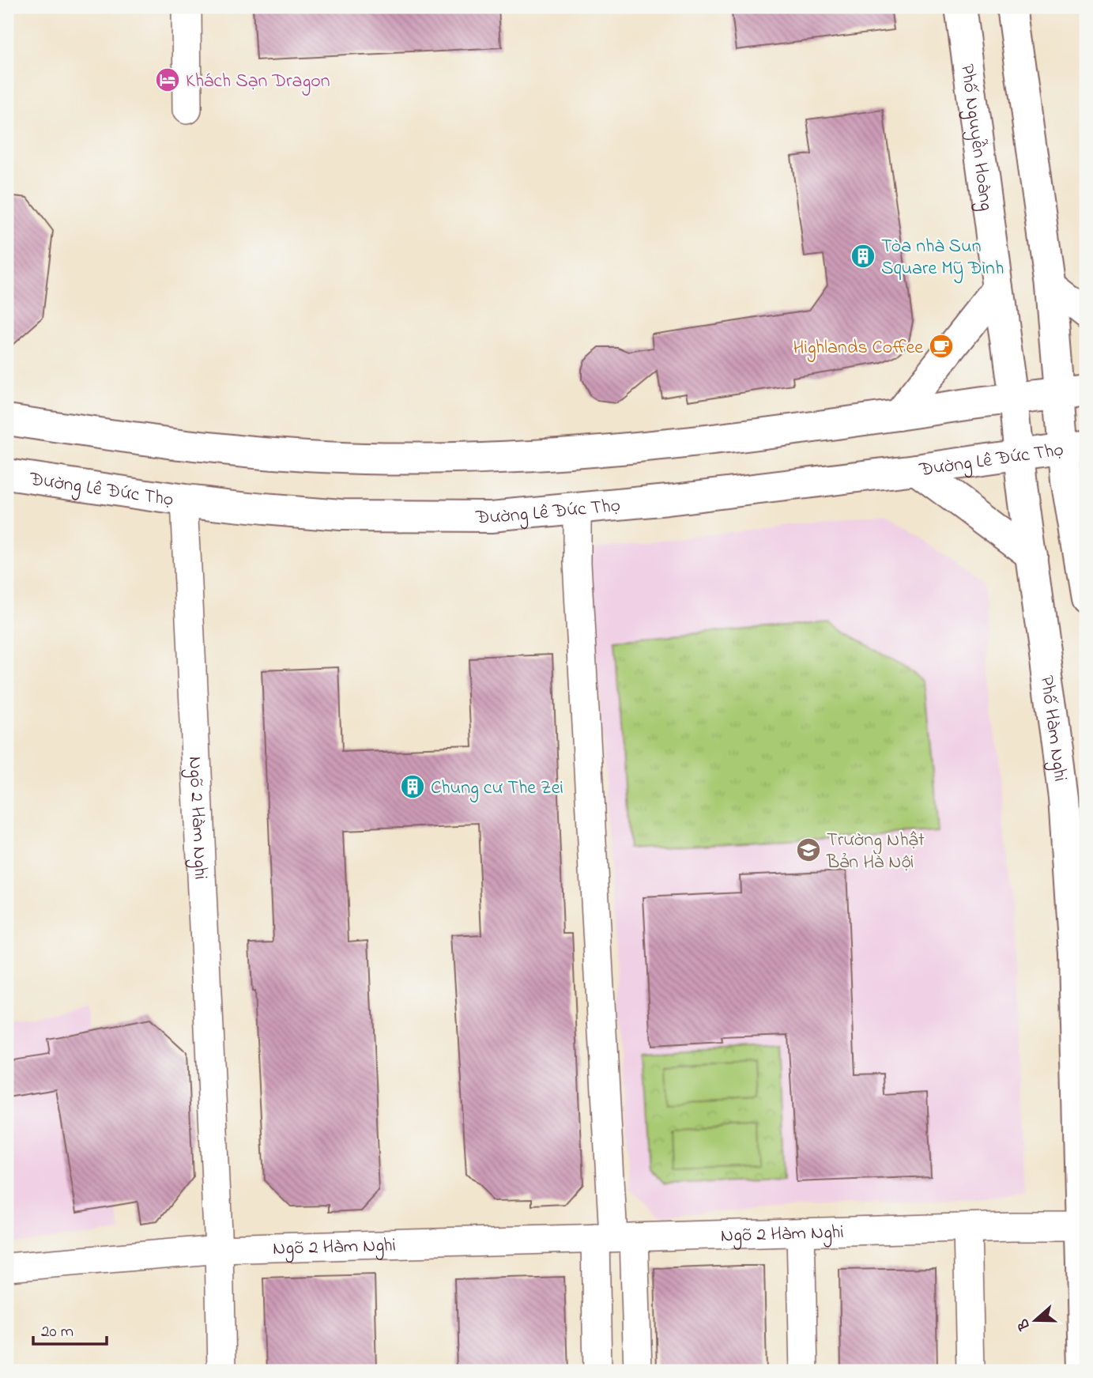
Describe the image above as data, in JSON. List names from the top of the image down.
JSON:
{
  "streets": {
    "main road": ["Phố Nguyễn Hoàng", "Đường Lê Đức Thọ", "Phố Hàm Nghi"],
    "street": ["Ngõ 2 Hàm Nghi"]
  },
  "crossings": [
    ["Phố Nguyễn Hoàng", "Đường Lê Đức Thọ"],
    ["Phố Nguyễn Hoàng", "Phố Hàm Nghi"],
    ["Đường Lê Đức Thọ", "Phố Hàm Nghi"],
    ["Đường Lê Đức Thọ", "Ngõ 2 Hàm Nghi"],
    ["Phố Hàm Nghi", "Ngõ 2 Hàm Nghi"]
  ],
  "places": {
    "hotel": ["Khách Sạn Dragon"],
    "building": ["Tòa nhà Sun Square Mỹ Đình", "Chung cư The Zei"],
    "cafe": ["Highlands Coffee"],
    "school or university": ["Trường Nhật Bản Hà Nội"]
  },
  "scale_bar": "20 m",
  "north": "left"
}
